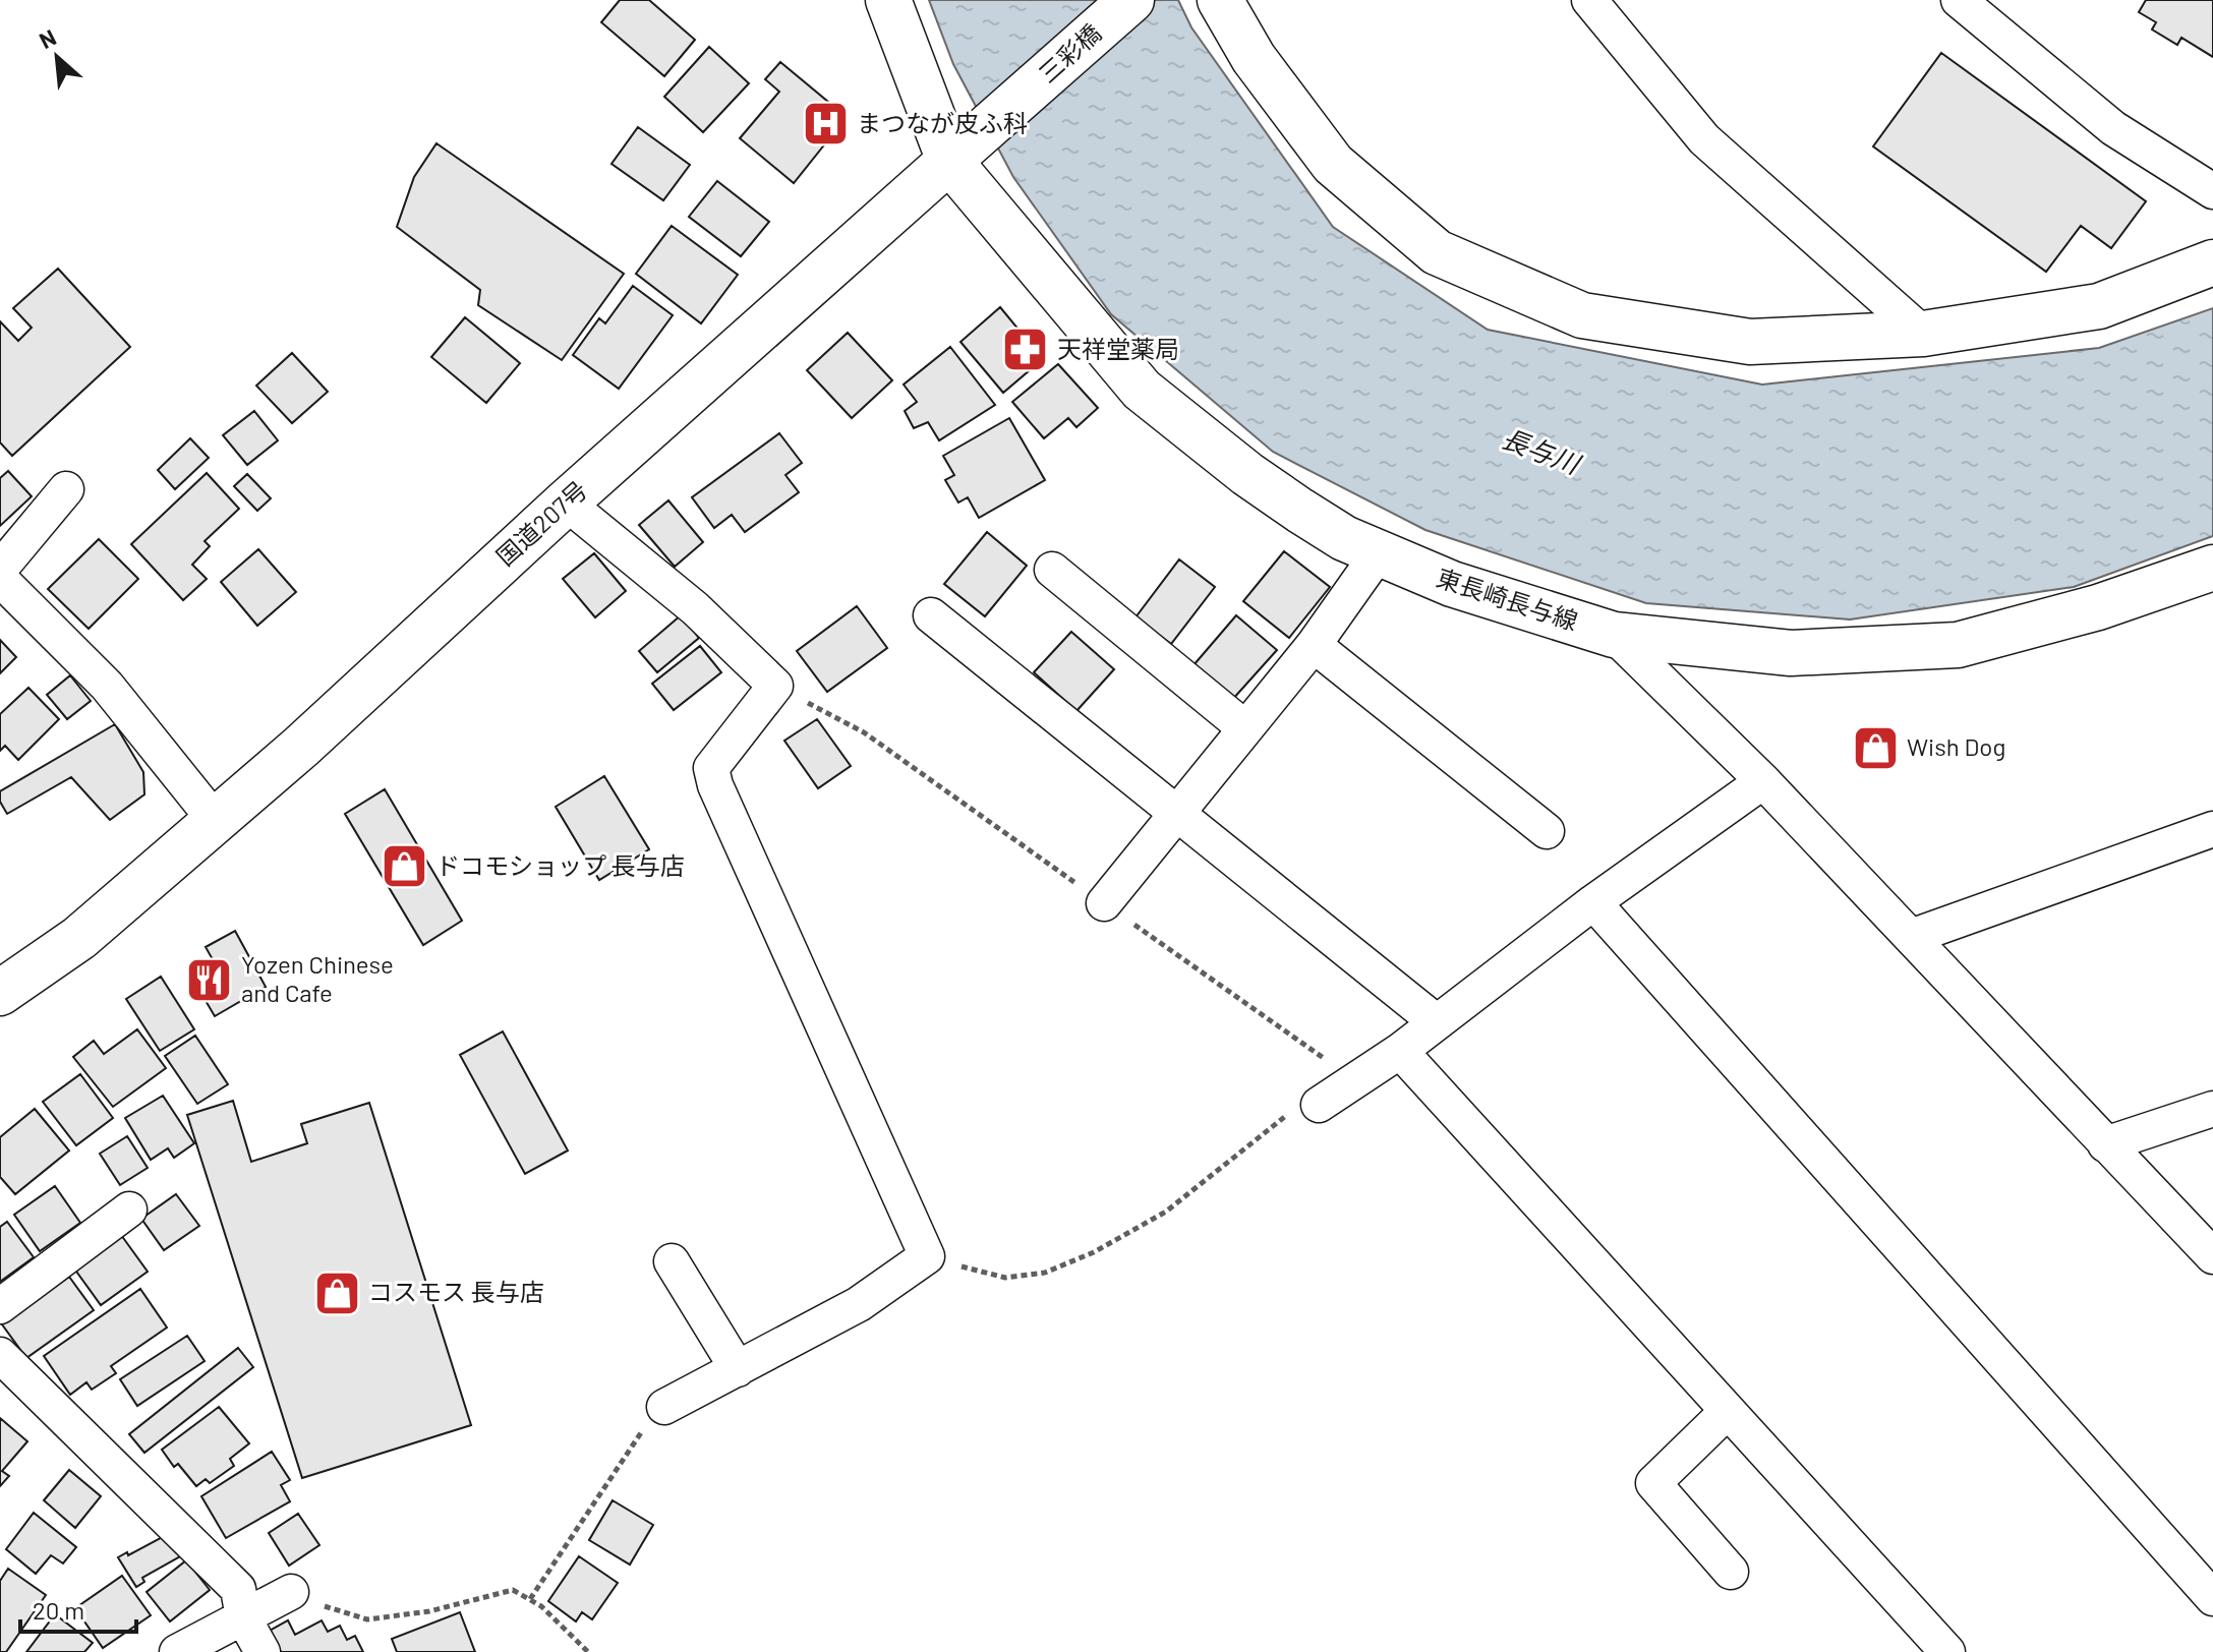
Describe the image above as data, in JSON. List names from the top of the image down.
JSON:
{
  "streets": {
    "main road": ["三彩橋", "国道207号", "東長崎長与線"]
  },
  "crossings": [
    ["三彩橋", "国道207号"],
    ["三彩橋", "東長崎長与線"],
    ["国道207号", "東長崎長与線"]
  ],
  "water": ["長与川"],
  "places": {
    "hospital": ["まつなが皮ふ科"],
    "pharmacy": ["天祥堂薬局"],
    "shop": ["Wish Dog", "ドコモショップ 長与店", "コスモス 長与店"],
    "restaurant": ["Yozen Chinese and Cafe"]
  },
  "scale_bar": "20 m",
  "north": "top left"
}
